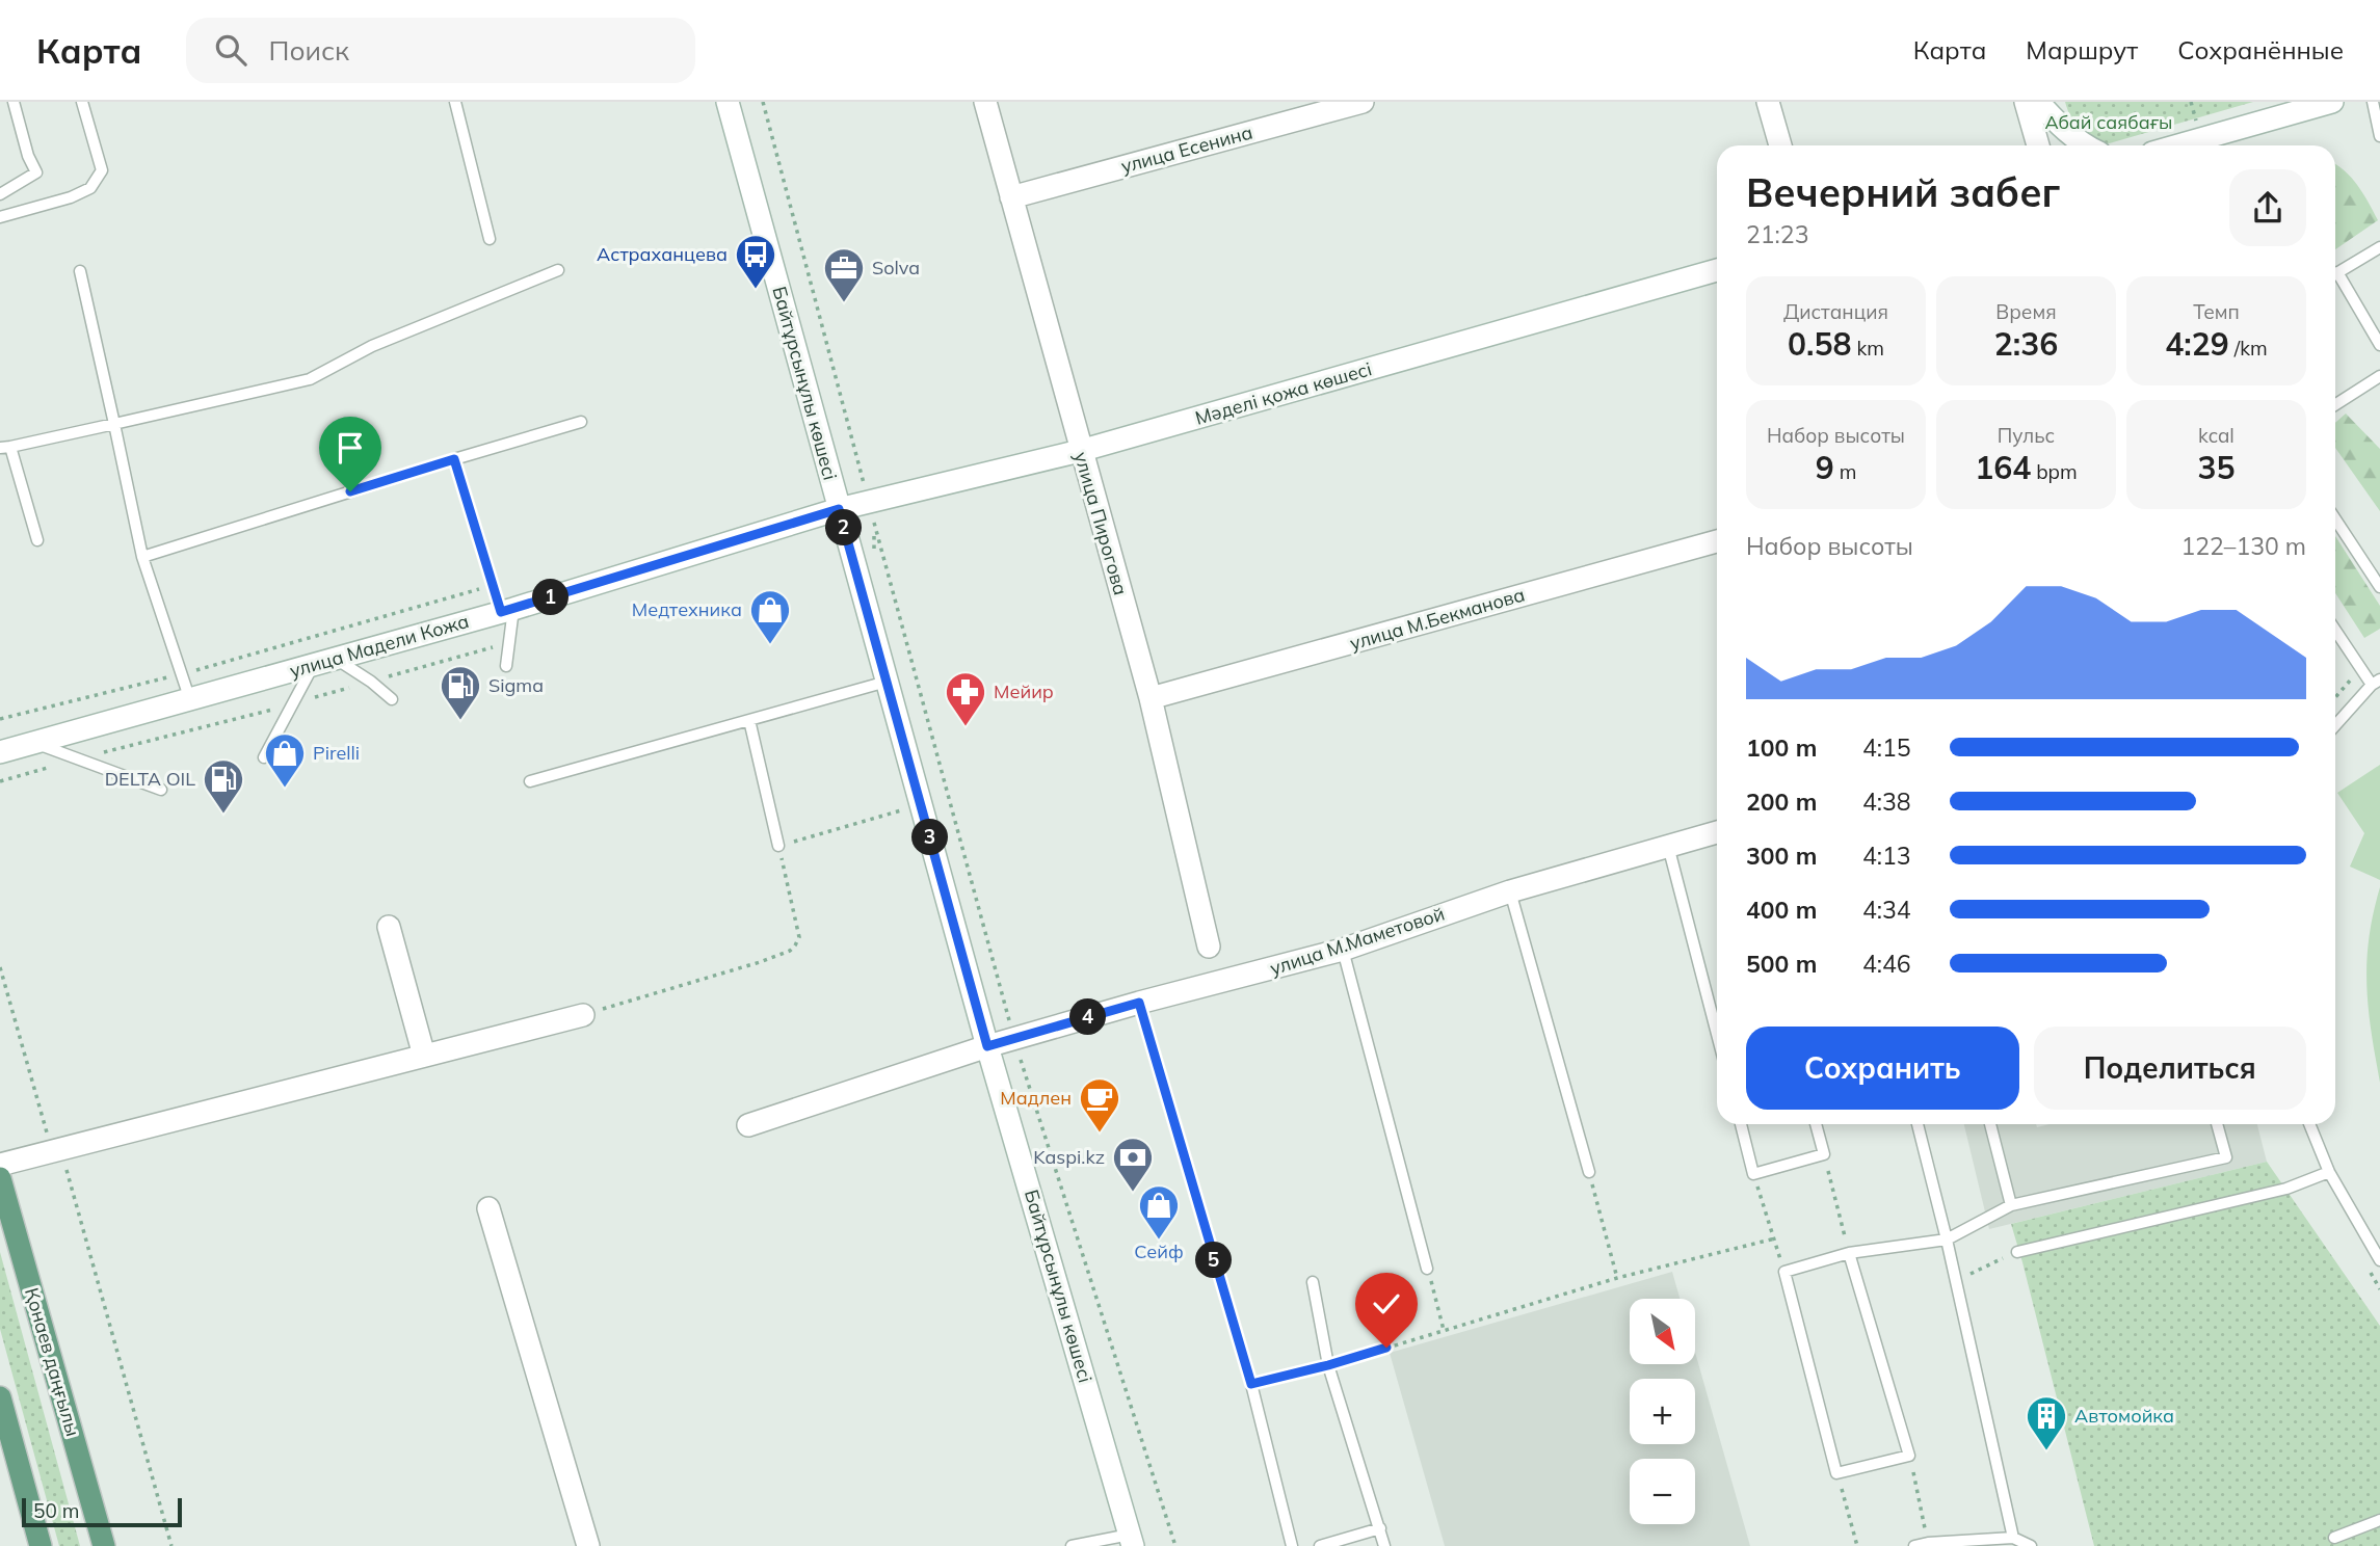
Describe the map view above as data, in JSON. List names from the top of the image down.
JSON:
{
  "streets": {
    "main road": ["Қонаев даңғылы"],
    "street": [
      "улица Есенина",
      "Байтұрсынұлы көшесі",
      "Мәделі қожа көшесі",
      "улица Пирогова",
      "улица М.Бекманова",
      "улица Мадели Кожа",
      "улица М.Маметовой"
    ]
  },
  "crossings": [
    ["улица Есенина", "улица Пирогова"],
    ["Байтұрсынұлы көшесі", "Мәделі қожа көшесі"],
    ["Байтұрсынұлы көшесі", "улица Мадели Кожа"],
    ["Байтұрсынұлы көшесі", "улица М.Маметовой"],
    ["Мәделі қожа көшесі", "улица Пирогова"],
    ["Мәделі қожа көшесі", "улица Мадели Кожа"],
    ["улица Пирогова", "улица М.Бекманова"]
  ],
  "parks": ["Абай саябағы"],
  "places": {
    "bus stop": ["Астраханцева"],
    "office": ["Solva"],
    "shop": ["Медтехника", "Pirelli", "Сейф"],
    "fuel station": ["Sigma", "DELTA OIL"],
    "pharmacy": ["Мейир"],
    "cafe": ["Мадлен"],
    "bank": ["Kaspi.kz"],
    "building": ["Автомойка"]
  },
  "scale_bar": "50 m",
  "north": "bottom right",
  "page": {
    "header": "Карта",
    "search": "Поиск",
    "nav": ["Карта", "Маршрут", "Сохранённые"],
    "heading": ["Вечерний забег", "21:23"],
    "stats": [
      ["Дистанция", "0.58 km"],
      ["Время", "2:36"],
      ["Темп", "4:29 /km"],
      ["Набор высоты", "9 m"],
      ["Пульс", "164 bpm"],
      ["kcal", "35"]
    ],
    "pins": [
      "2",
      "1",
      "3",
      "4",
      "5"
    ],
    "chart": ["Набор высоты", "122–130 m"],
    "list": [
      {
        "name": "100 m",
        "note": "4:15"
      },
      {
        "name": "200 m",
        "note": "4:38"
      },
      {
        "name": "300 m",
        "note": "4:13"
      },
      {
        "name": "400 m",
        "note": "4:34"
      },
      {
        "name": "500 m",
        "note": "4:46"
      }
    ],
    "buttons": ["Сохранить", "Поделиться"],
    "map_buttons": ["+", "−"],
    "scale": "50 m"
  }
}
